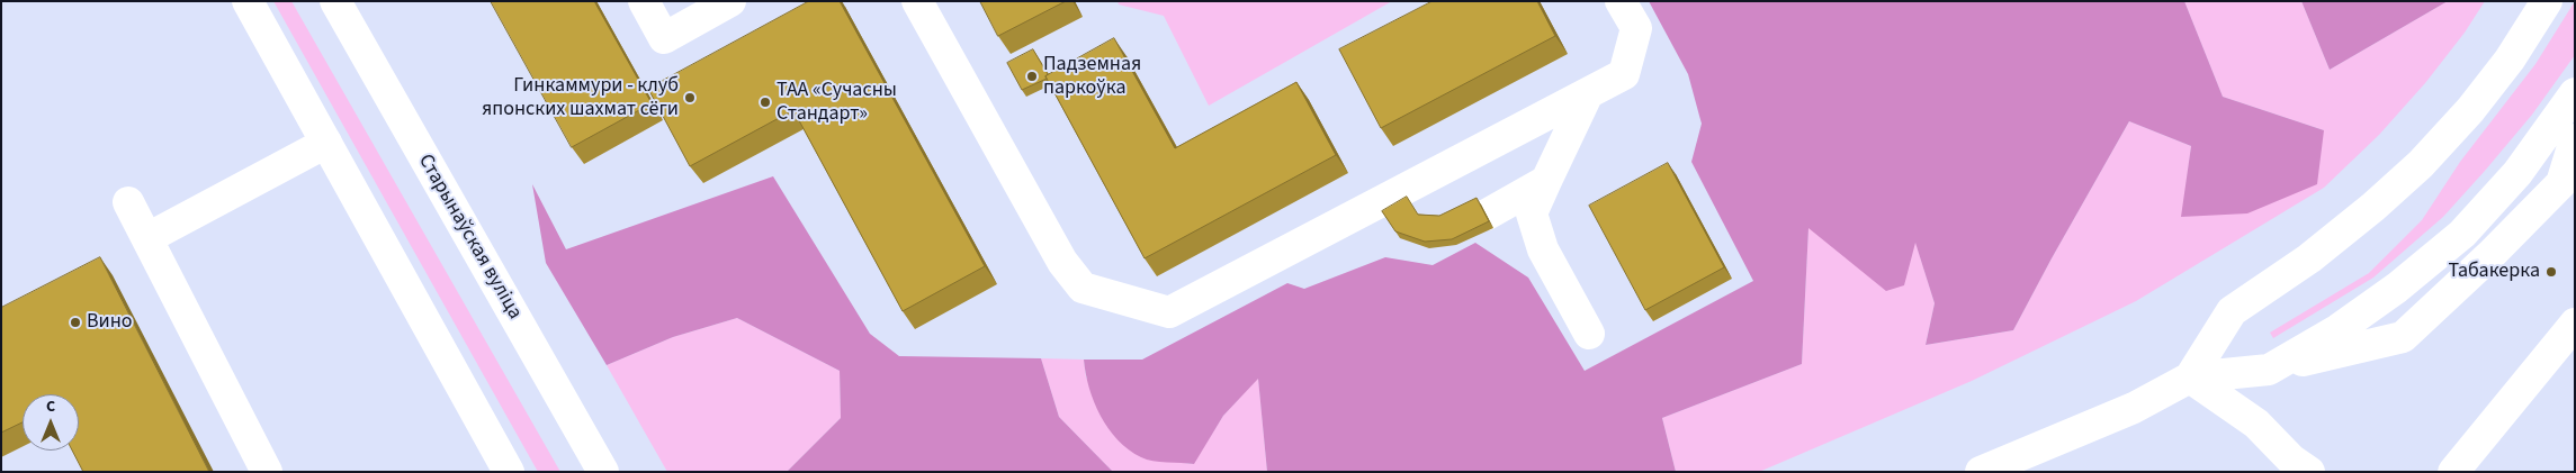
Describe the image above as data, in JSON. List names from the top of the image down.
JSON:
{
  "streets": {
    "street": ["Старынаўская вуліца"]
  },
  "places": [
    "Падземная паркоўка",
    "Гинкаммури - клуб японских шахмат сёги",
    "ТАА «Сучасны Стандарт»",
    "Табакерка",
    "Вино"
  ],
  "north": "top"
}
